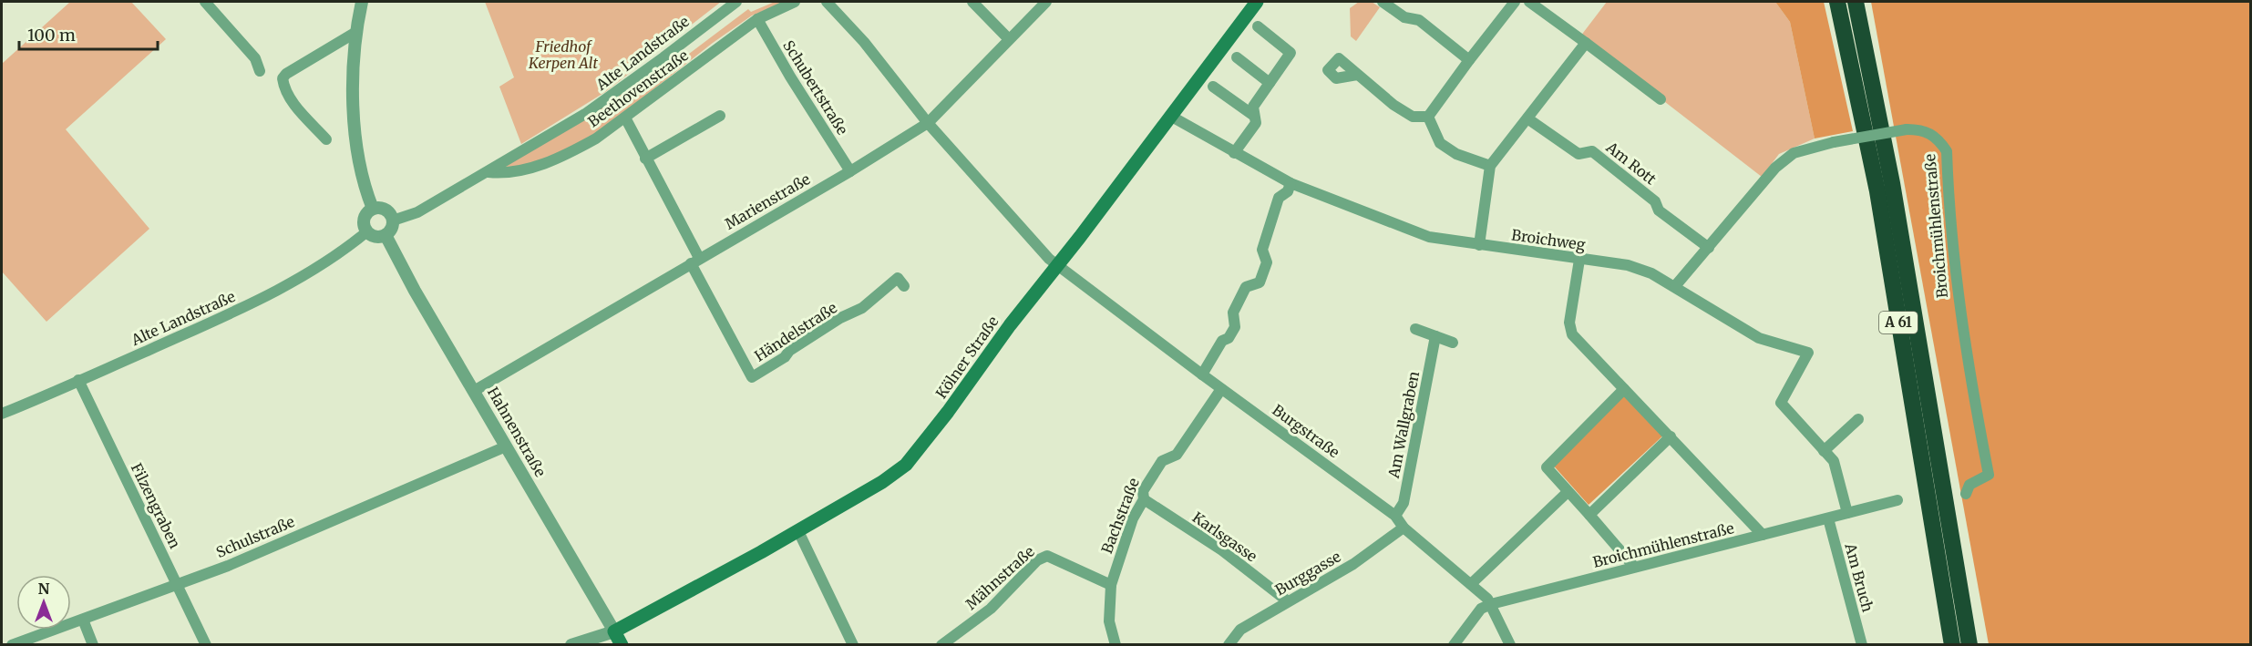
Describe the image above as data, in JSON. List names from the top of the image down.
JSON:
{
  "streets": {
    "highway": ["A 61"],
    "main road": ["Kölner Straße", "Hahnenstraße"],
    "street": [
      "Alte Landstraße",
      "Schubertstraße",
      "Beethovenstraße",
      "Am Rott",
      "Marienstraße",
      "Broichmühlenstraße",
      "Broichweg",
      "Händelstraße",
      "Am Wallgraben",
      "Burgstraße",
      "Filzengraben",
      "Bachstraße",
      "Schulstraße",
      "Karlsgasse",
      "Burggasse",
      "Mähnstraße",
      "Am Bruch"
    ]
  },
  "crossings": [
    ["Alte Landstraße", "Beethovenstraße"],
    ["Alte Landstraße", "Hahnenstraße"],
    ["Alte Landstraße", "Filzengraben"],
    ["Schubertstraße", "Beethovenstraße"],
    ["Schubertstraße", "Marienstraße"],
    ["Am Rott", "Broichmühlenstraße"],
    ["Marienstraße", "Händelstraße"],
    ["Marienstraße", "Hahnenstraße"],
    ["Broichmühlenstraße", "Broichweg"],
    ["Broichmühlenstraße", "Burgstraße"],
    ["Broichmühlenstraße", "Am Bruch"],
    ["Broichweg", "Kölner Straße"],
    ["Kölner Straße", "Burgstraße"],
    ["Kölner Straße", "Hahnenstraße"],
    ["Am Wallgraben", "Burgstraße"],
    ["Burgstraße", "Bachstraße"],
    ["Burgstraße", "Burggasse"],
    ["Hahnenstraße", "Schulstraße"],
    ["Filzengraben", "Schulstraße"],
    ["Bachstraße", "Karlsgasse"],
    ["Bachstraße", "Mähnstraße"],
    ["Karlsgasse", "Burggasse"]
  ],
  "parks": ["Friedhof Kerpen Alt"],
  "scale_bar": "100 m",
  "north": "top"
}
